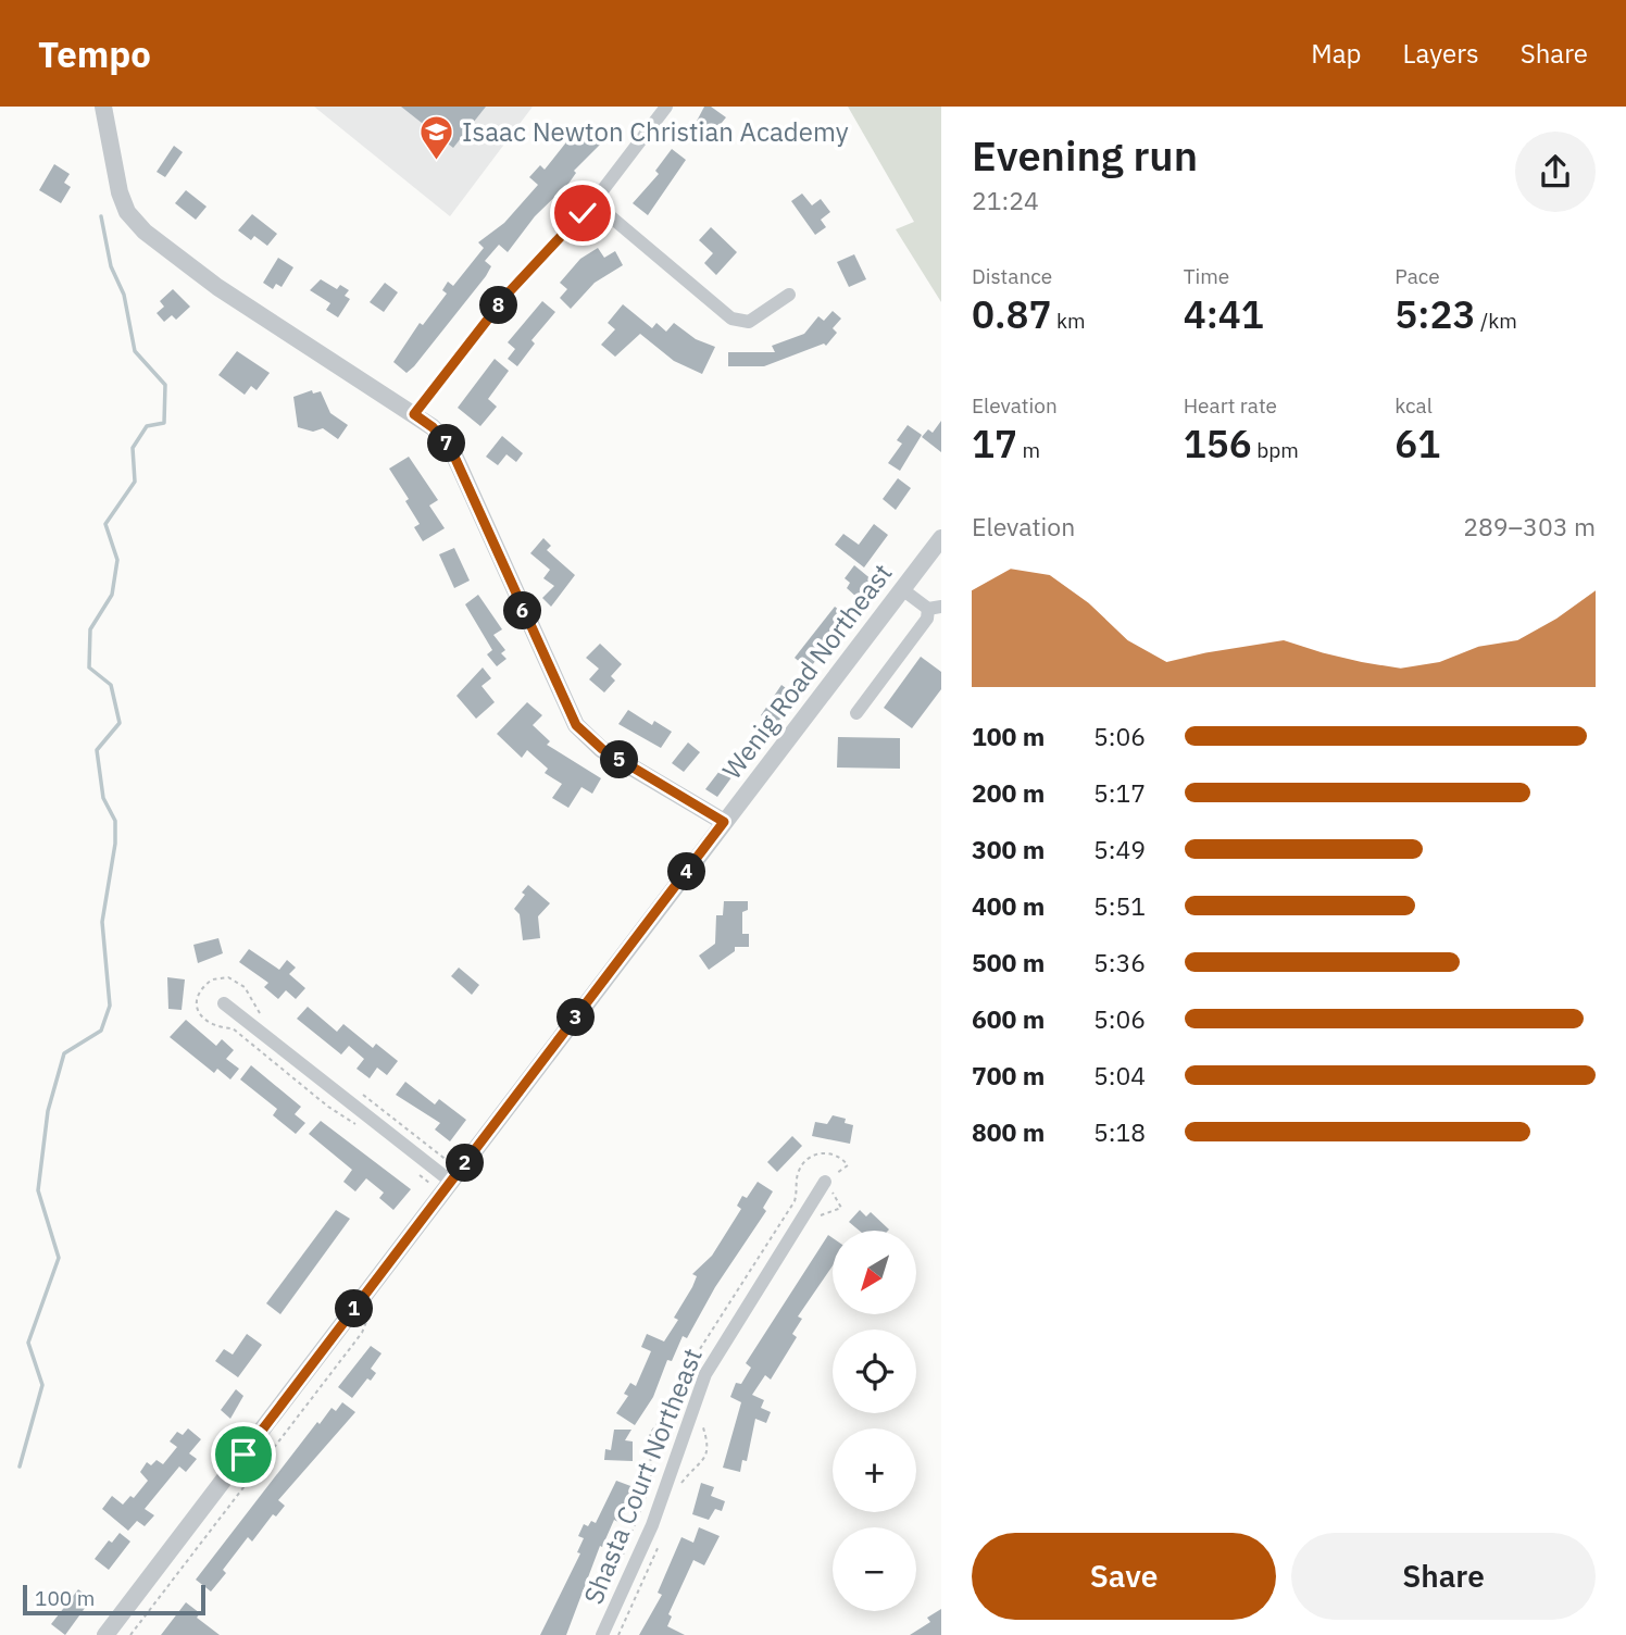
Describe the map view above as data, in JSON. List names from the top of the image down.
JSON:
{
  "streets": {
    "street": ["Wenig Road Northeast", "Shasta Court Northeast"]
  },
  "places": {
    "school or university": ["Isaac Newton Christian Academy"]
  },
  "scale_bar": "100 m",
  "north": "bottom left",
  "page": {
    "header": "Tempo",
    "nav": ["Map", "Layers", "Share"],
    "heading": ["Evening run", "21:24"],
    "stats": [
      ["Distance", "0.87 km"],
      ["Time", "4:41"],
      ["Pace", "5:23 /km"],
      ["Elevation", "17 m"],
      ["Heart rate", "156 bpm"],
      ["kcal", "61"]
    ],
    "pins": [
      "8",
      "7",
      "6",
      "5",
      "4",
      "3",
      "2",
      "1"
    ],
    "chart": ["Elevation", "289–303 m"],
    "list": [
      {
        "name": "100 m",
        "note": "5:06"
      },
      {
        "name": "200 m",
        "note": "5:17"
      },
      {
        "name": "300 m",
        "note": "5:49"
      },
      {
        "name": "400 m",
        "note": "5:51"
      },
      {
        "name": "500 m",
        "note": "5:36"
      },
      {
        "name": "600 m",
        "note": "5:06"
      },
      {
        "name": "700 m",
        "note": "5:04"
      },
      {
        "name": "800 m",
        "note": "5:18"
      }
    ],
    "map_buttons": ["+", "−"],
    "buttons": ["Save", "Share"],
    "scale": "100 m"
  }
}
